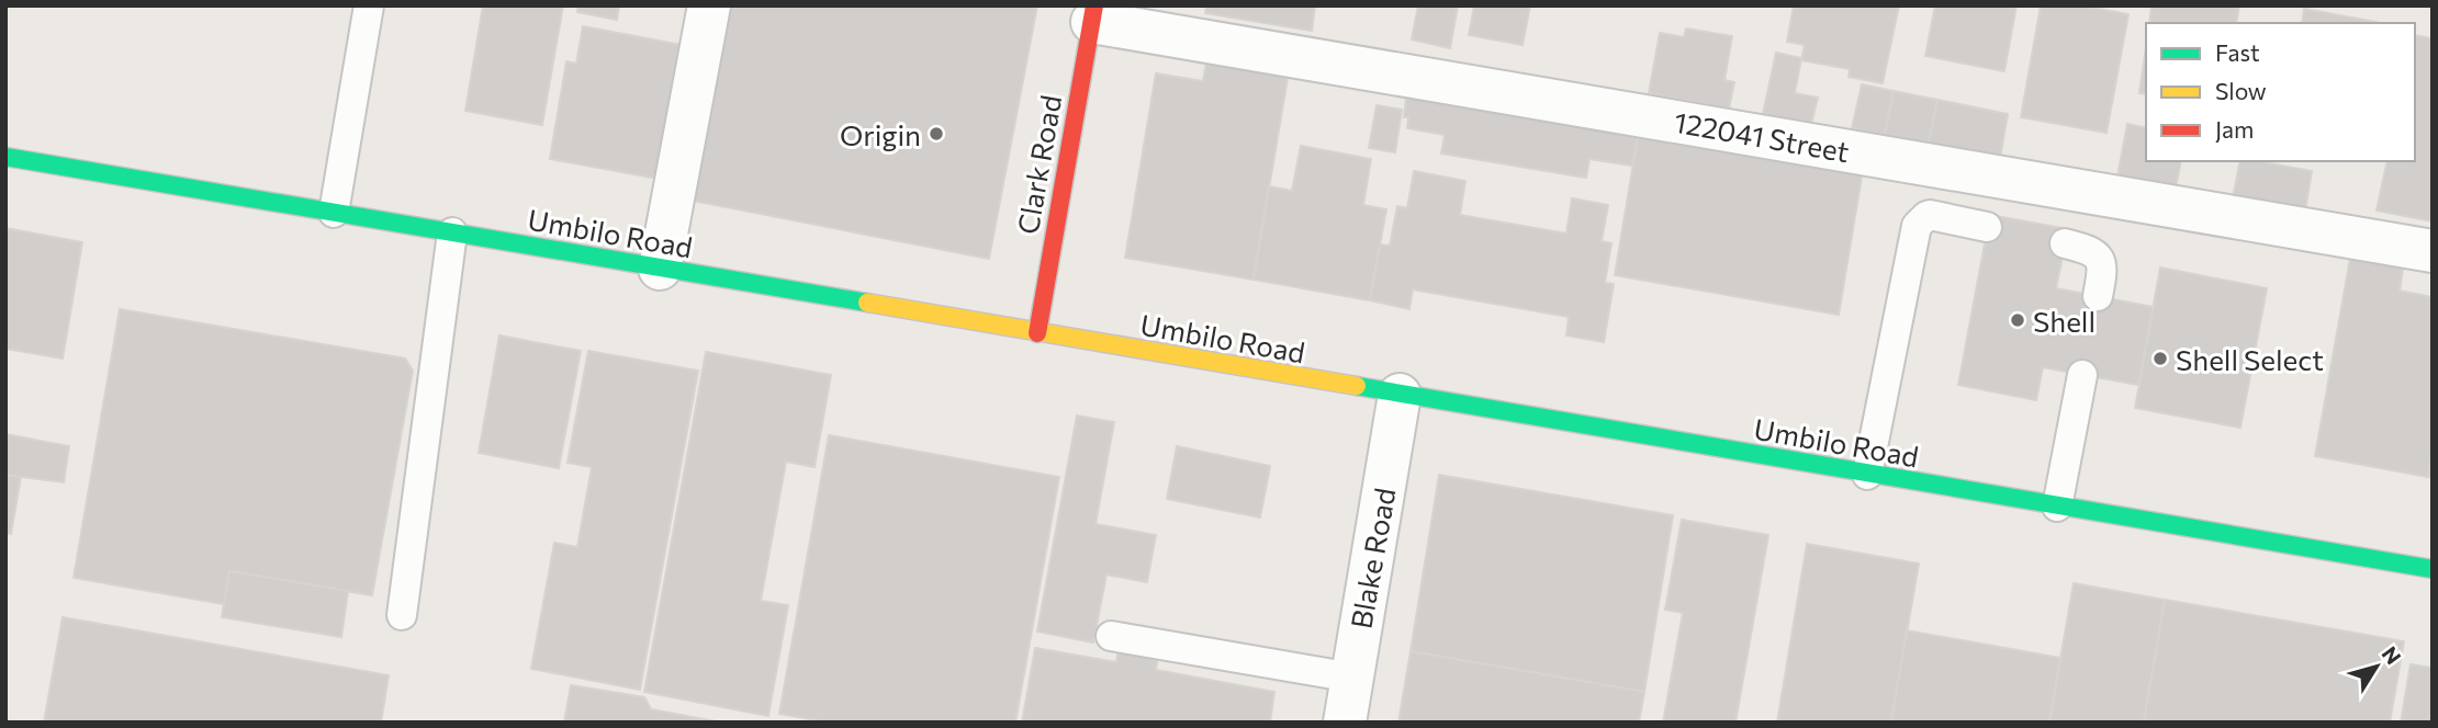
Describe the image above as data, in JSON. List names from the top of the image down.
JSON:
{
  "streets": {
    "street": [
      "122041 Street",
      "Clark Road",
      "Umbilo Road",
      "Blake Road"
    ]
  },
  "crossings": [
    ["122041 Street", "Clark Road"],
    ["Clark Road", "Umbilo Road"],
    ["Umbilo Road", "Blake Road"]
  ],
  "places": ["Origin", "Shell", "Shell Select"],
  "legend": ["Fast", "Slow", "Jam"],
  "north": "top right"
}
